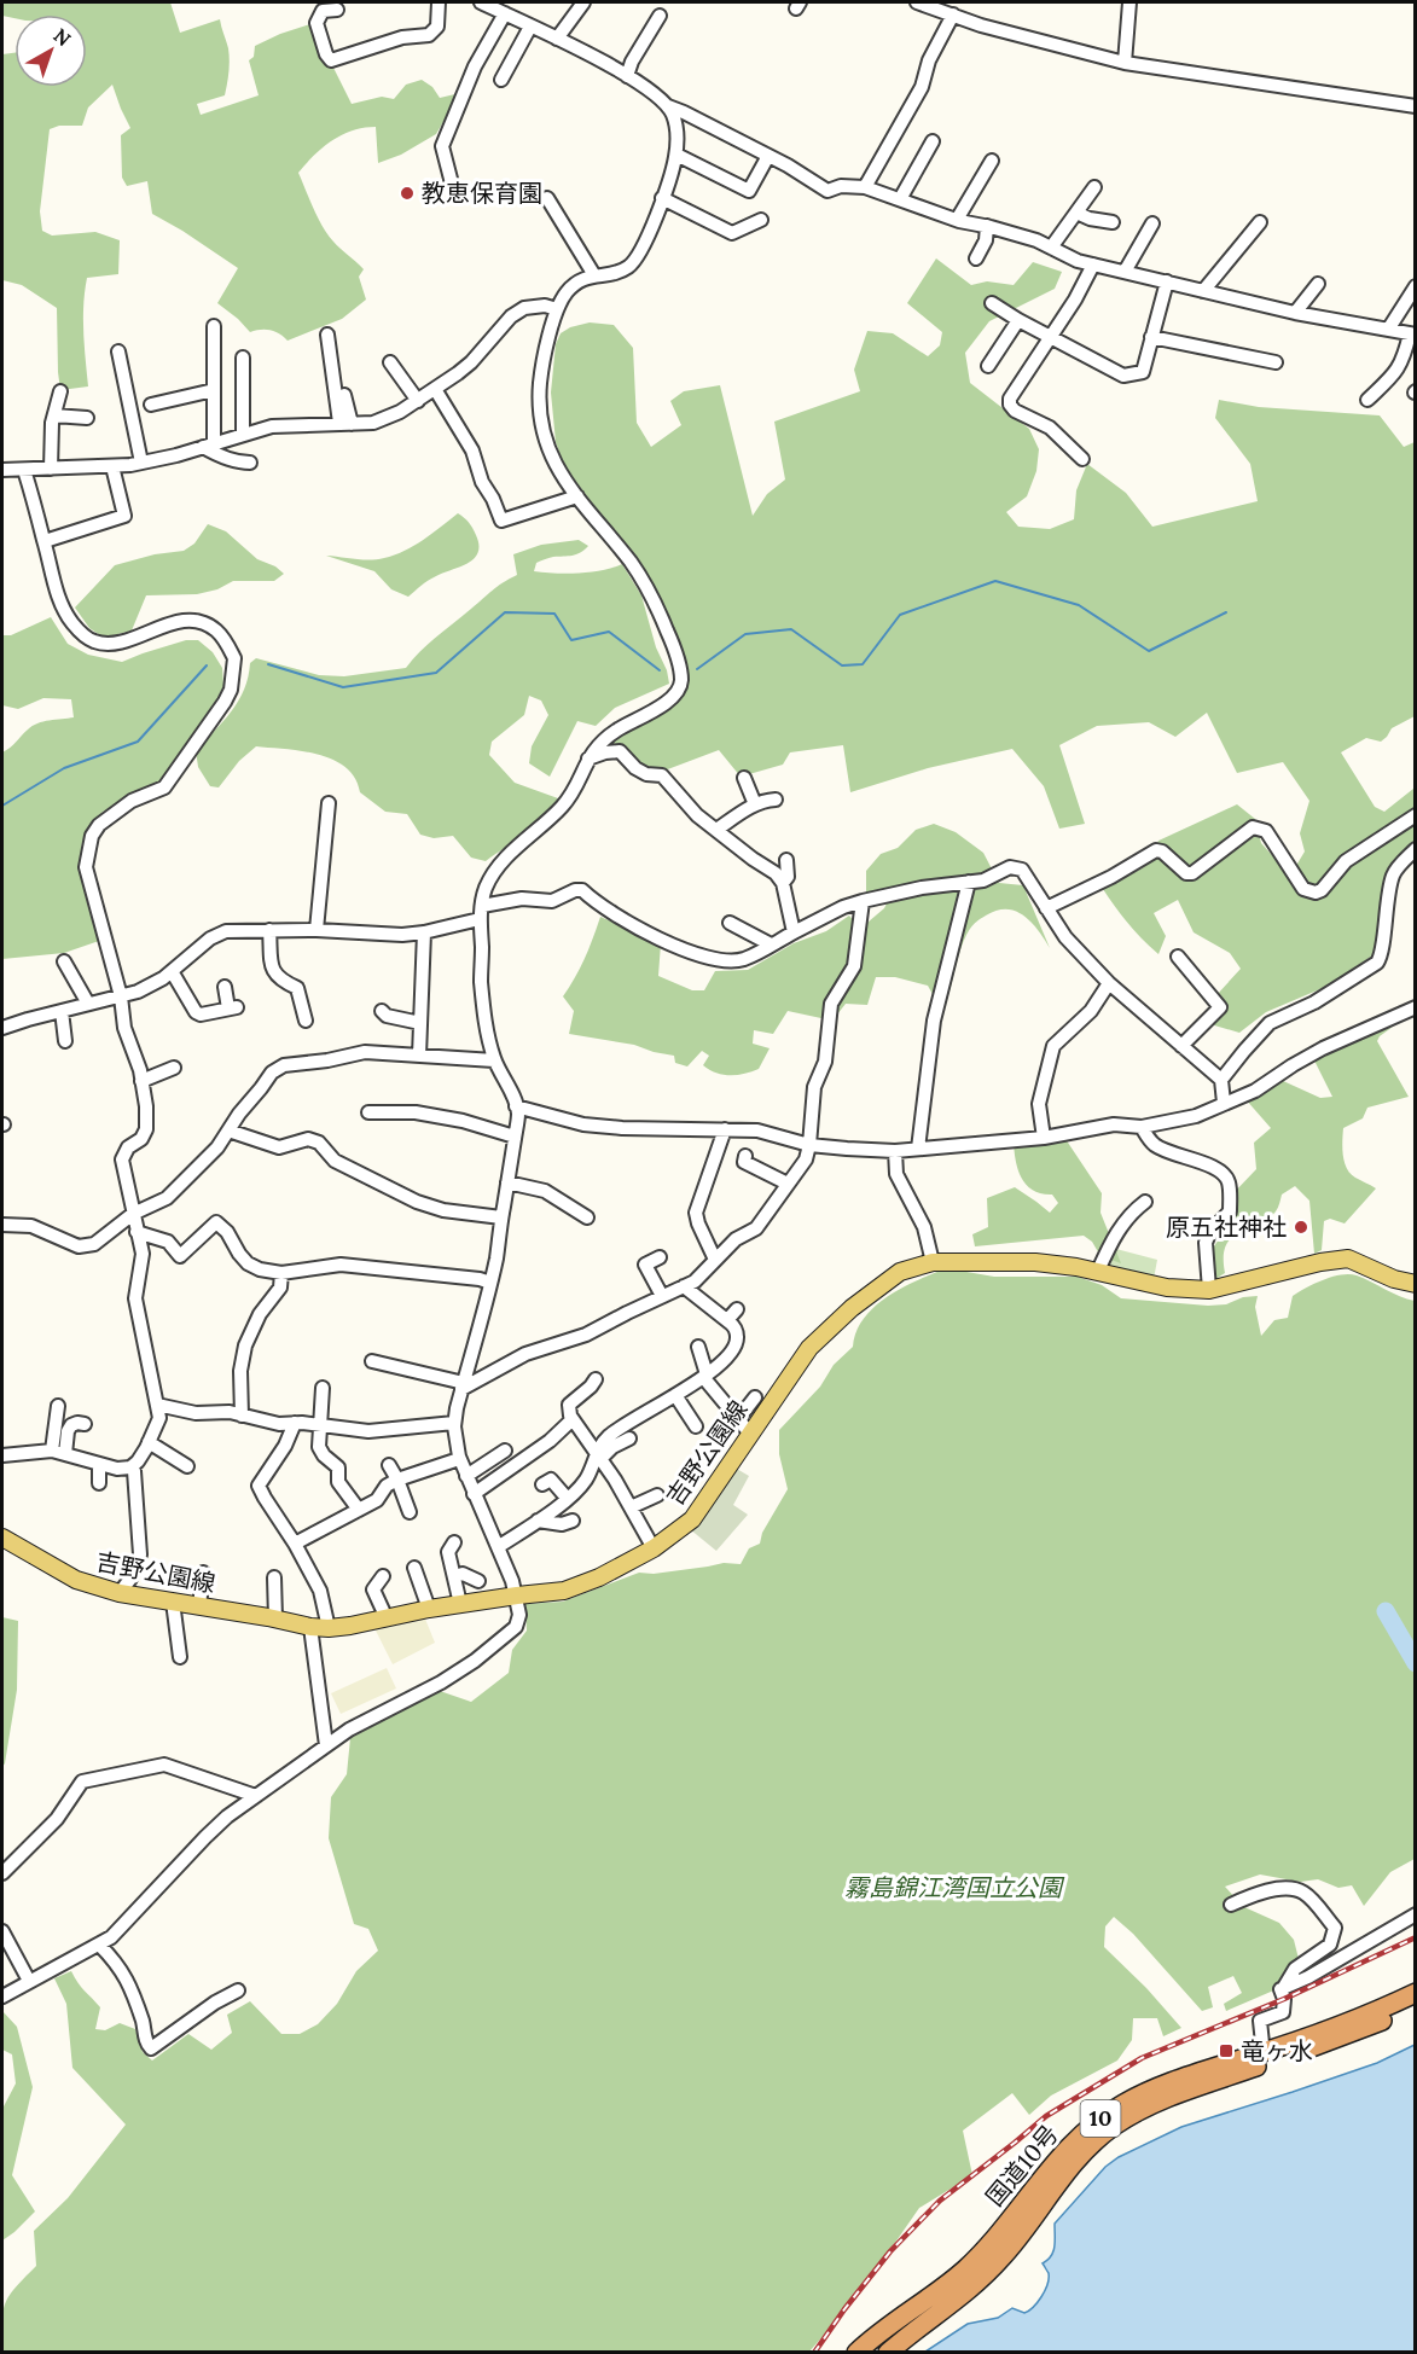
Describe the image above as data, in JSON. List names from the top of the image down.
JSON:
{
  "streets": {
    "highway": ["10", "国道10号"],
    "main road": ["吉野公園線"]
  },
  "parks": ["霧島錦江湾国立公園"],
  "places": {
    "other": ["教恵保育園", "原五社神社"],
    "transit": ["竜ヶ水"]
  },
  "north": "top right"
}
